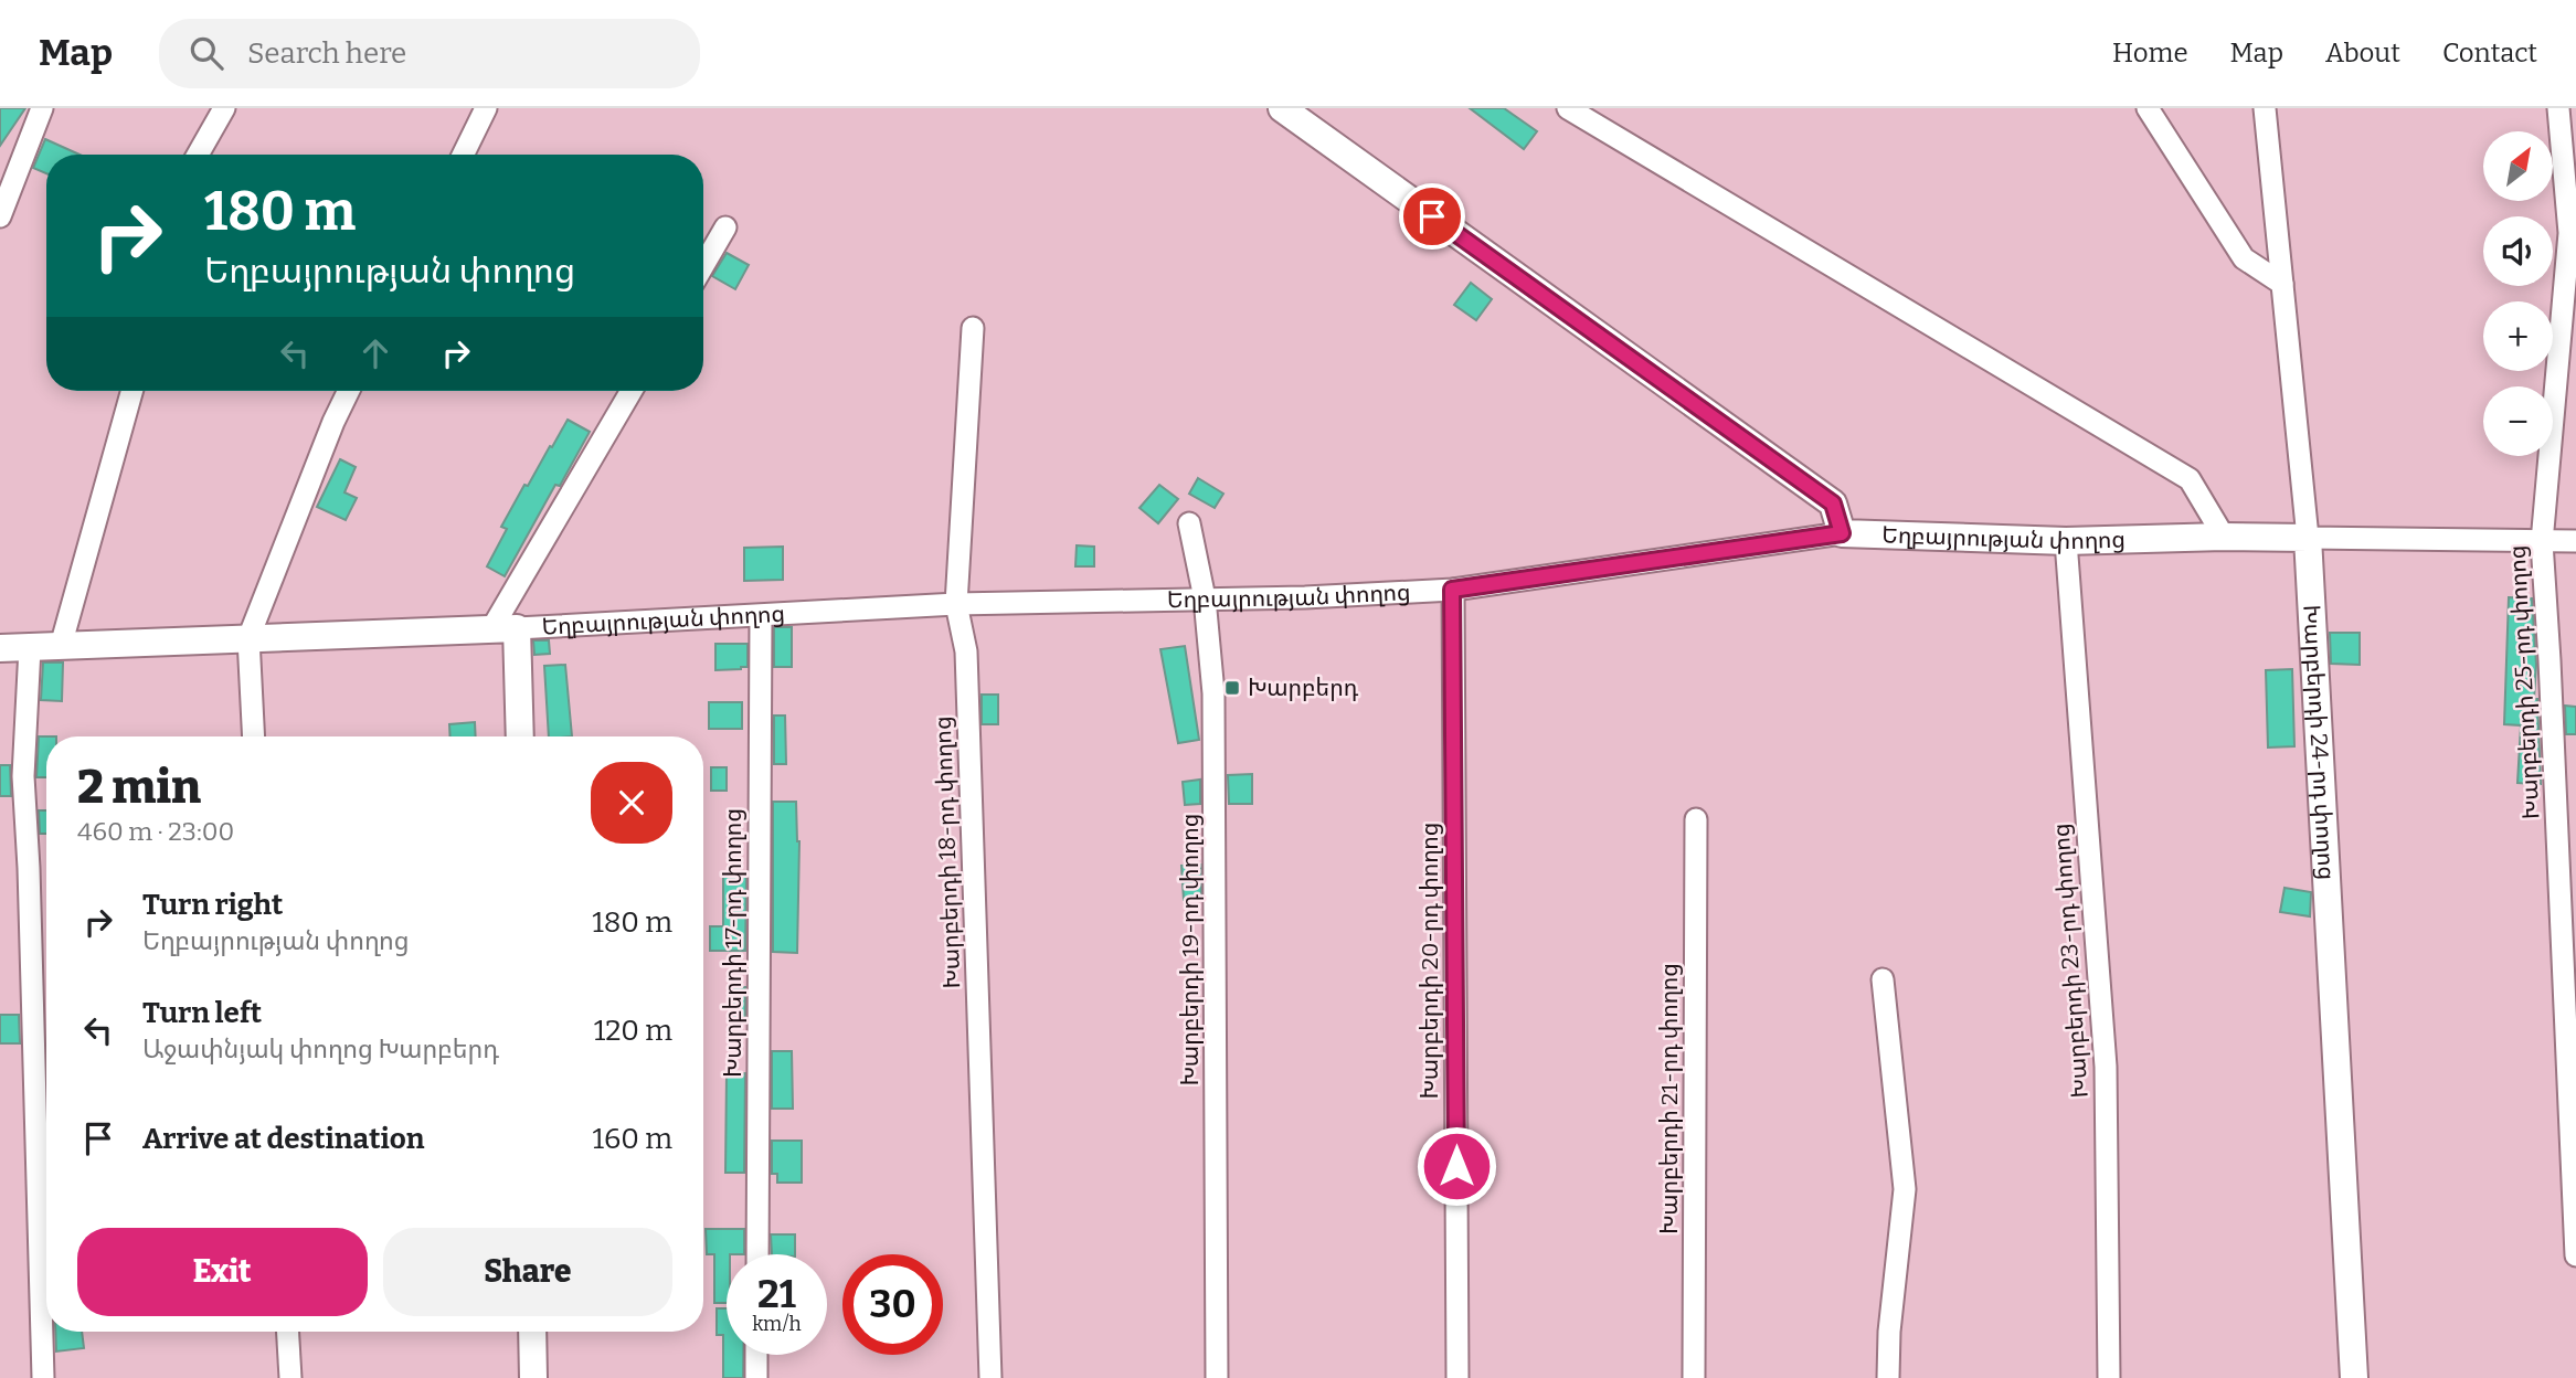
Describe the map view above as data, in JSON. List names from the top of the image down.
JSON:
{
  "streets": {
    "street": [
      "Եղբայրության փողոց",
      "Խարբերդի 25-րդ փողոց",
      "Խարբերդի 24-րդ փողոց",
      "Խարբերդի 18-րդ փողոց",
      "Խարբերդի 17-րդ փողոց",
      "Խարբերդի 19-րդ փողոց",
      "Խարբերդի 20-րդ փողոց",
      "Խարբերդի 23-րդ փողոց",
      "Խարբերդի 21-րդ փողոց"
    ]
  },
  "crossings": [
    ["Եղբայրության փողոց", "Խարբերդի 25-րդ փողոց"],
    ["Եղբայրության փողոց", "Խարբերդի 24-րդ փողոց"],
    ["Եղբայրության փողոց", "Խարբերդի 18-րդ փողոց"],
    ["Եղբայրության փողոց", "Խարբերդի 17-րդ փողոց"],
    ["Եղբայրության փողոց", "Խարբերդի 19-րդ փողոց"],
    ["Եղբայրության փողոց", "Խարբերդի 20-րդ փողոց"],
    ["Եղբայրության փողոց", "Խարբերդի 23-րդ փողոց"]
  ],
  "places": {
    "transit": ["Խարբերդ"]
  },
  "north": "top right",
  "page": {
    "header": "Map",
    "search": "Search here",
    "nav": [
      "Home",
      "Map",
      "About",
      "Contact"
    ],
    "map_buttons": ["+", "−"],
    "turn": ["180 m", "Եղբայրության փողոց"],
    "heading": ["2 min", "460 m · 23:00"],
    "list": [
      {
        "name": "Turn right",
        "note": "Եղբայրության փողոց",
        "value": "180 m"
      },
      {
        "name": "Turn left",
        "note": "Աջափնյակ փողոց Խարբերդ",
        "value": "120 m"
      },
      {
        "name": "Arrive at destination",
        "value": "160 m"
      }
    ],
    "buttons": ["Exit", "Share"],
    "speed": "21 km/h",
    "limit": "30"
  }
}
